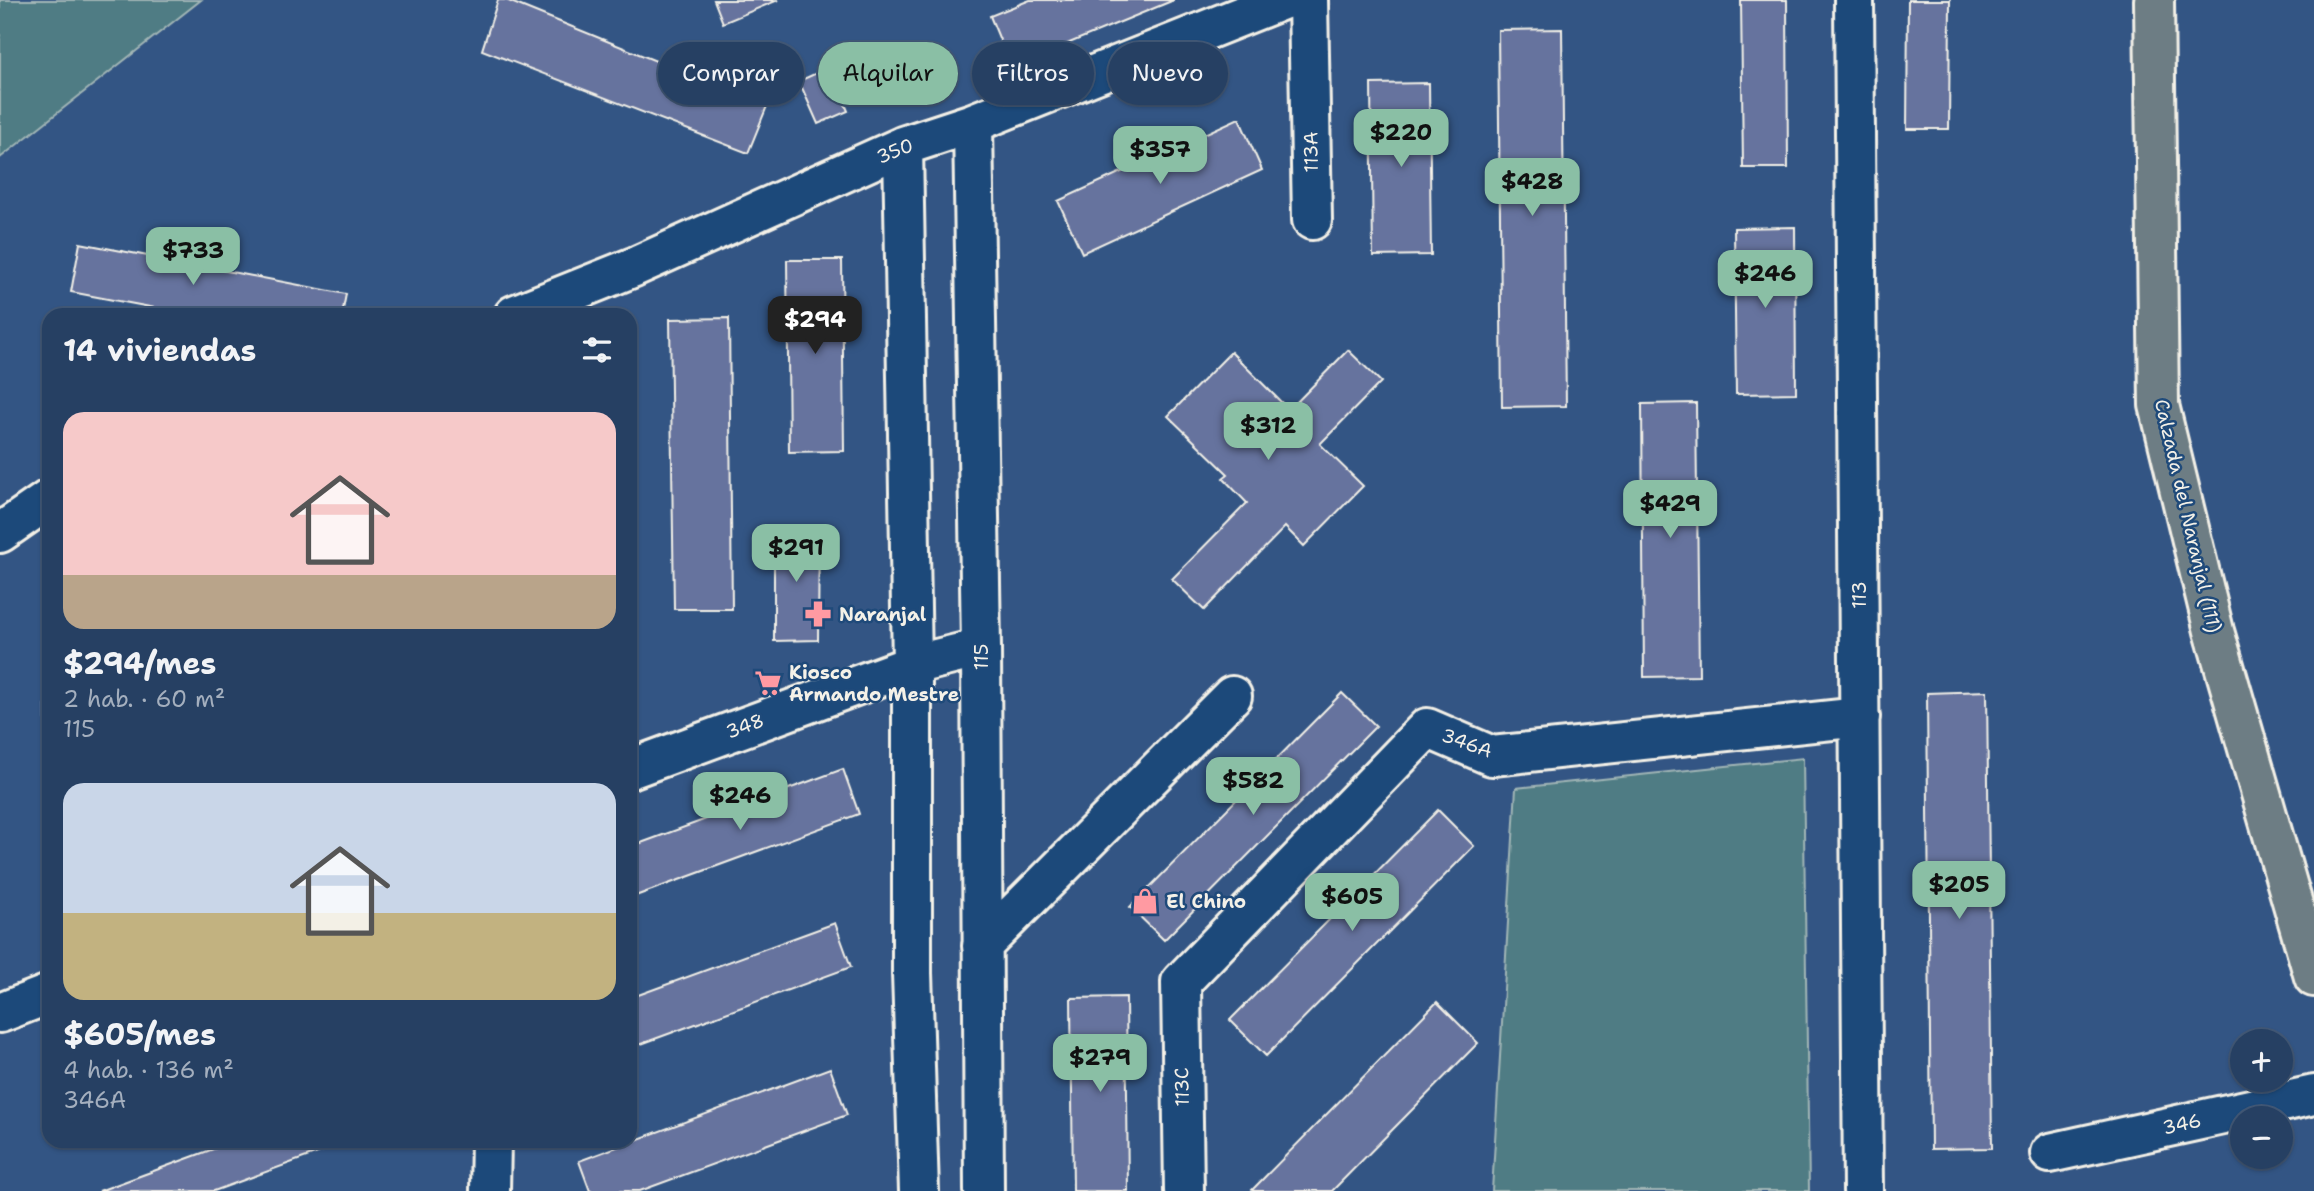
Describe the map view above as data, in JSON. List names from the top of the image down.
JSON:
{
  "streets": {
    "main road": ["Calzada del Naranjal (111)"],
    "street": [
      "350",
      "113A",
      "113",
      "115",
      "348",
      "346A",
      "113C",
      "346"
    ]
  },
  "crossings": [
    ["350", "115"],
    ["113", "346A"],
    ["115", "348"],
    ["346A", "113C"]
  ],
  "places": {
    "pharmacy": ["Naranjal"],
    "supermarket": ["Kiosco Armando Mestre"],
    "shop": ["El Chino"]
  },
  "page": {
    "chip": [
      "Comprar",
      "Alquilar",
      "Filtros",
      "Nuevo"
    ],
    "price": [
      "$220",
      "$357",
      "$428",
      "$733",
      "$246",
      "$294",
      "$312",
      "$429",
      "$291",
      "$582",
      "$246",
      "$205",
      "$605",
      "$279"
    ],
    "heading": "14 viviendas",
    "list": [
      {
        "name": "$294/mes",
        "note": "2 hab. · 60 m² · 115"
      },
      {
        "name": "$605/mes",
        "note": "4 hab. · 136 m² · 346A"
      }
    ],
    "map_buttons": ["+", "−"]
  }
}
